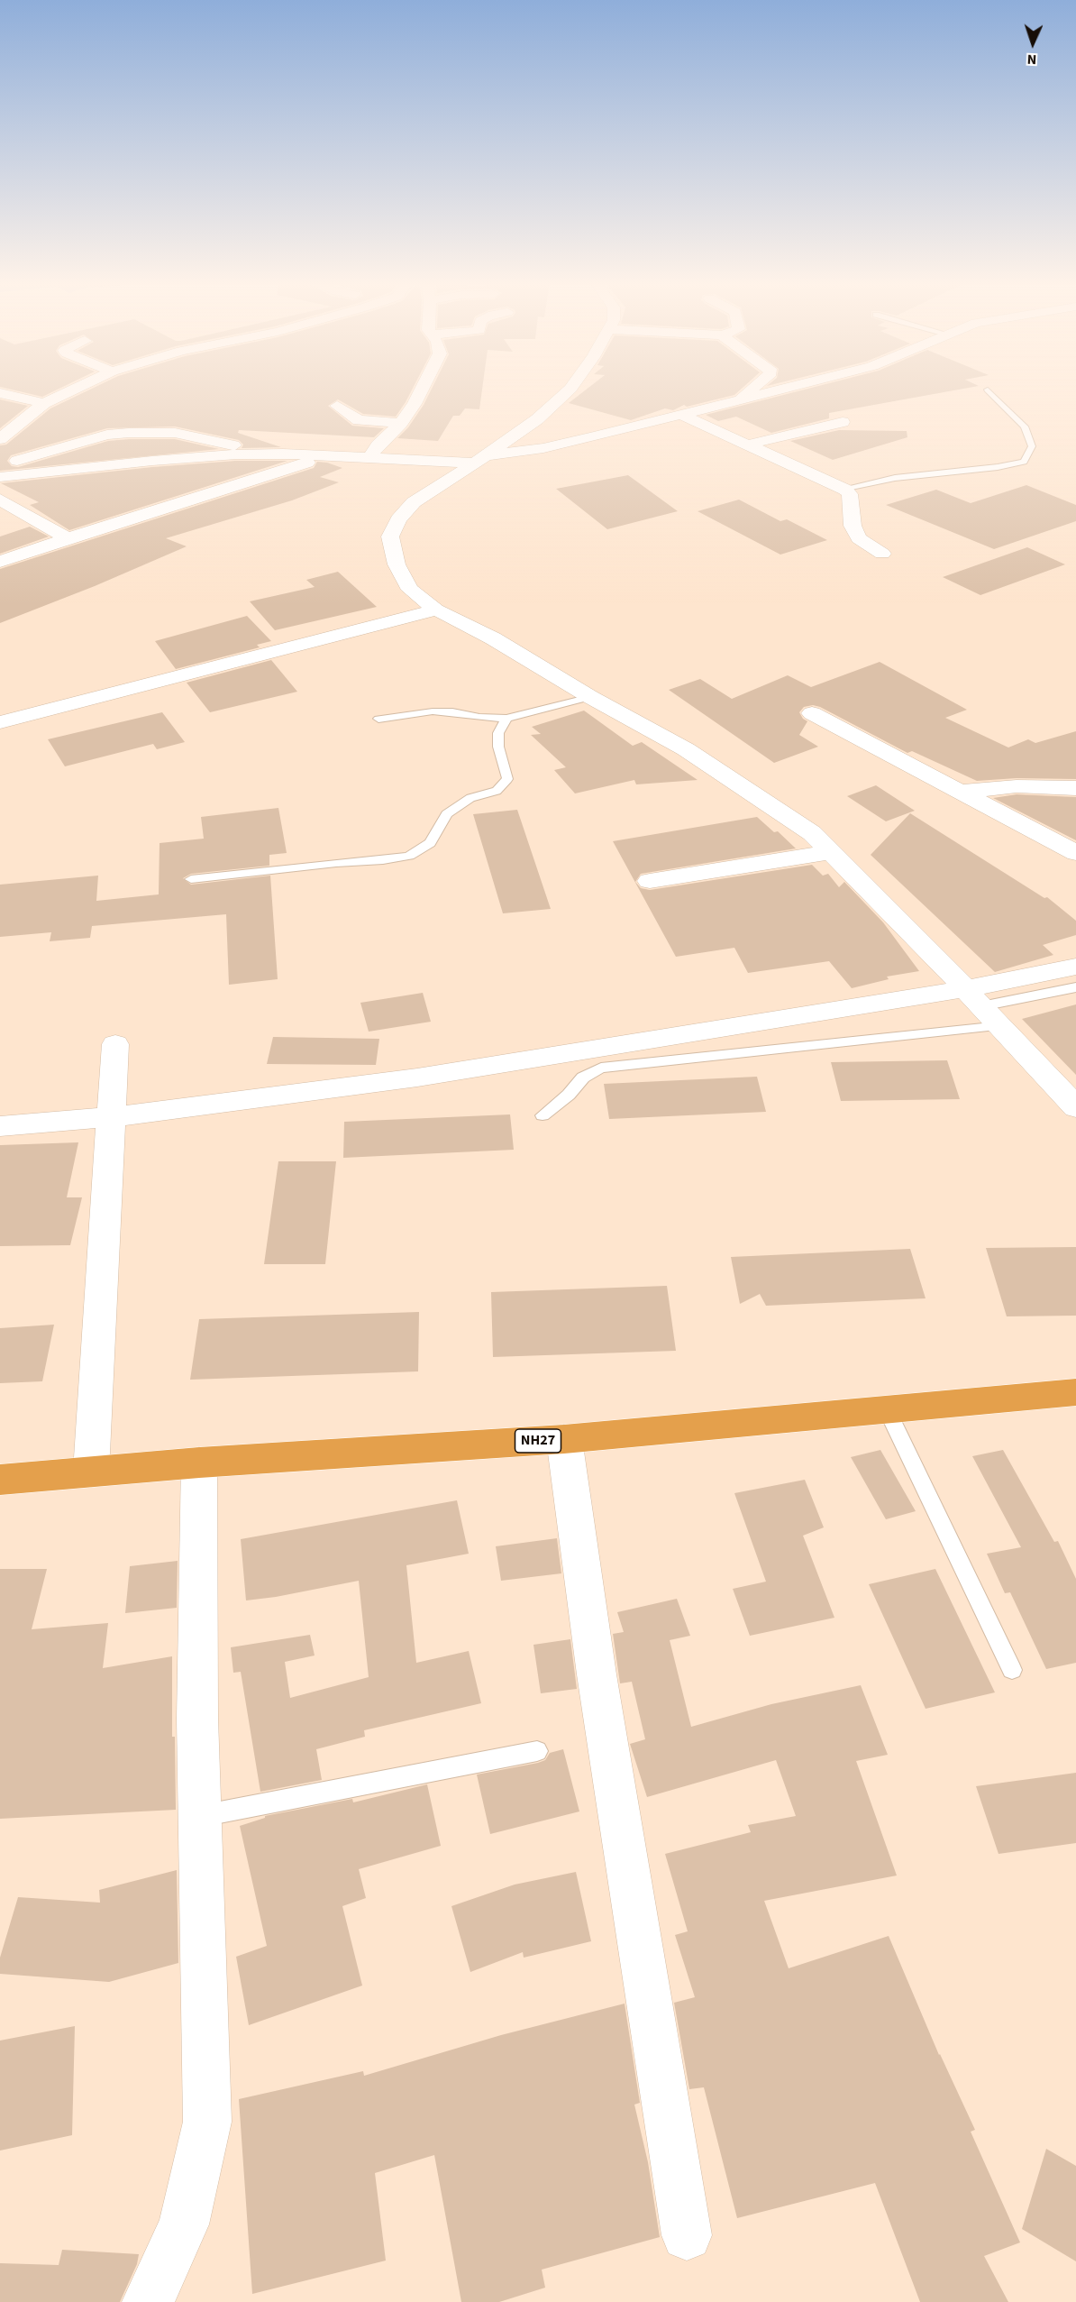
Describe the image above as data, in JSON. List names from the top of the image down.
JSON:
{
  "streets": {
    "highway": ["NH27"]
  },
  "north": "bottom"
}
